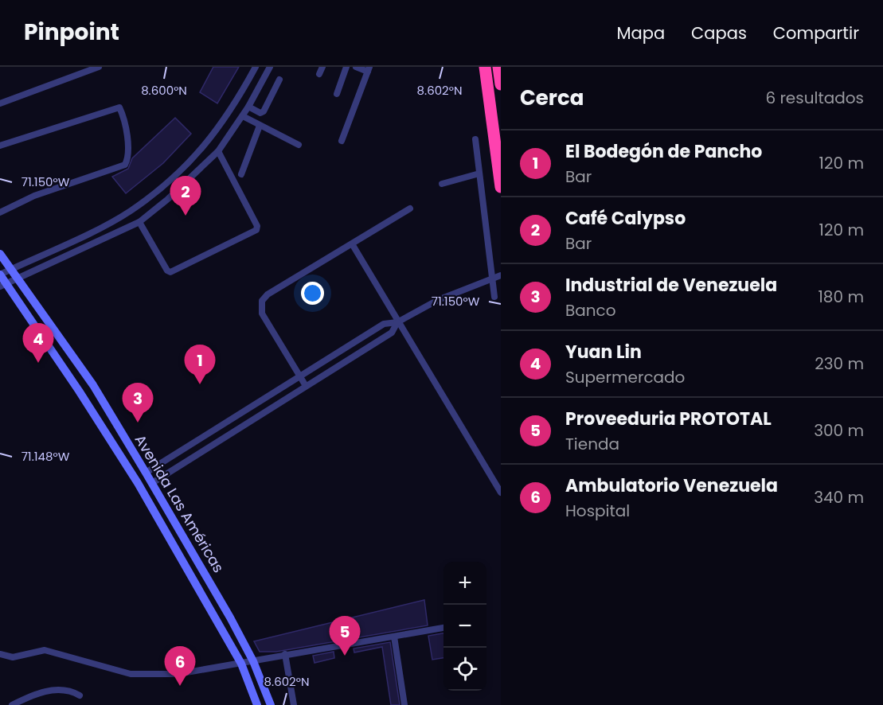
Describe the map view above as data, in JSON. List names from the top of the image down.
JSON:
{
  "streets": {
    "street": ["Avenida Las Américas"]
  },
  "page": {
    "header": "Pinpoint",
    "nav": ["Mapa", "Capas", "Compartir"],
    "heading": ["Cerca", "6 resultados"],
    "list": [
      {
        "mark": "1",
        "name": "El Bodegón de Pancho",
        "note": "Bar",
        "value": "120 m"
      },
      {
        "mark": "2",
        "name": "Café Calypso",
        "note": "Bar",
        "value": "120 m"
      },
      {
        "mark": "3",
        "name": "Industrial de Venezuela",
        "note": "Banco",
        "value": "180 m"
      },
      {
        "mark": "4",
        "name": "Yuan Lin",
        "note": "Supermercado",
        "value": "230 m"
      },
      {
        "mark": "5",
        "name": "Proveeduria PROTOTAL",
        "note": "Tienda",
        "value": "300 m"
      },
      {
        "mark": "6",
        "name": "Ambulatorio Venezuela",
        "note": "Hospital",
        "value": "340 m"
      }
    ],
    "pins": [
      "2",
      "4",
      "1",
      "3",
      "5",
      "6"
    ],
    "map_buttons": ["+", "−"]
  },
  "coordinates": [
    "8.600°N",
    "8.602°N",
    "71.150°W",
    "71.148°W"
  ]
}
